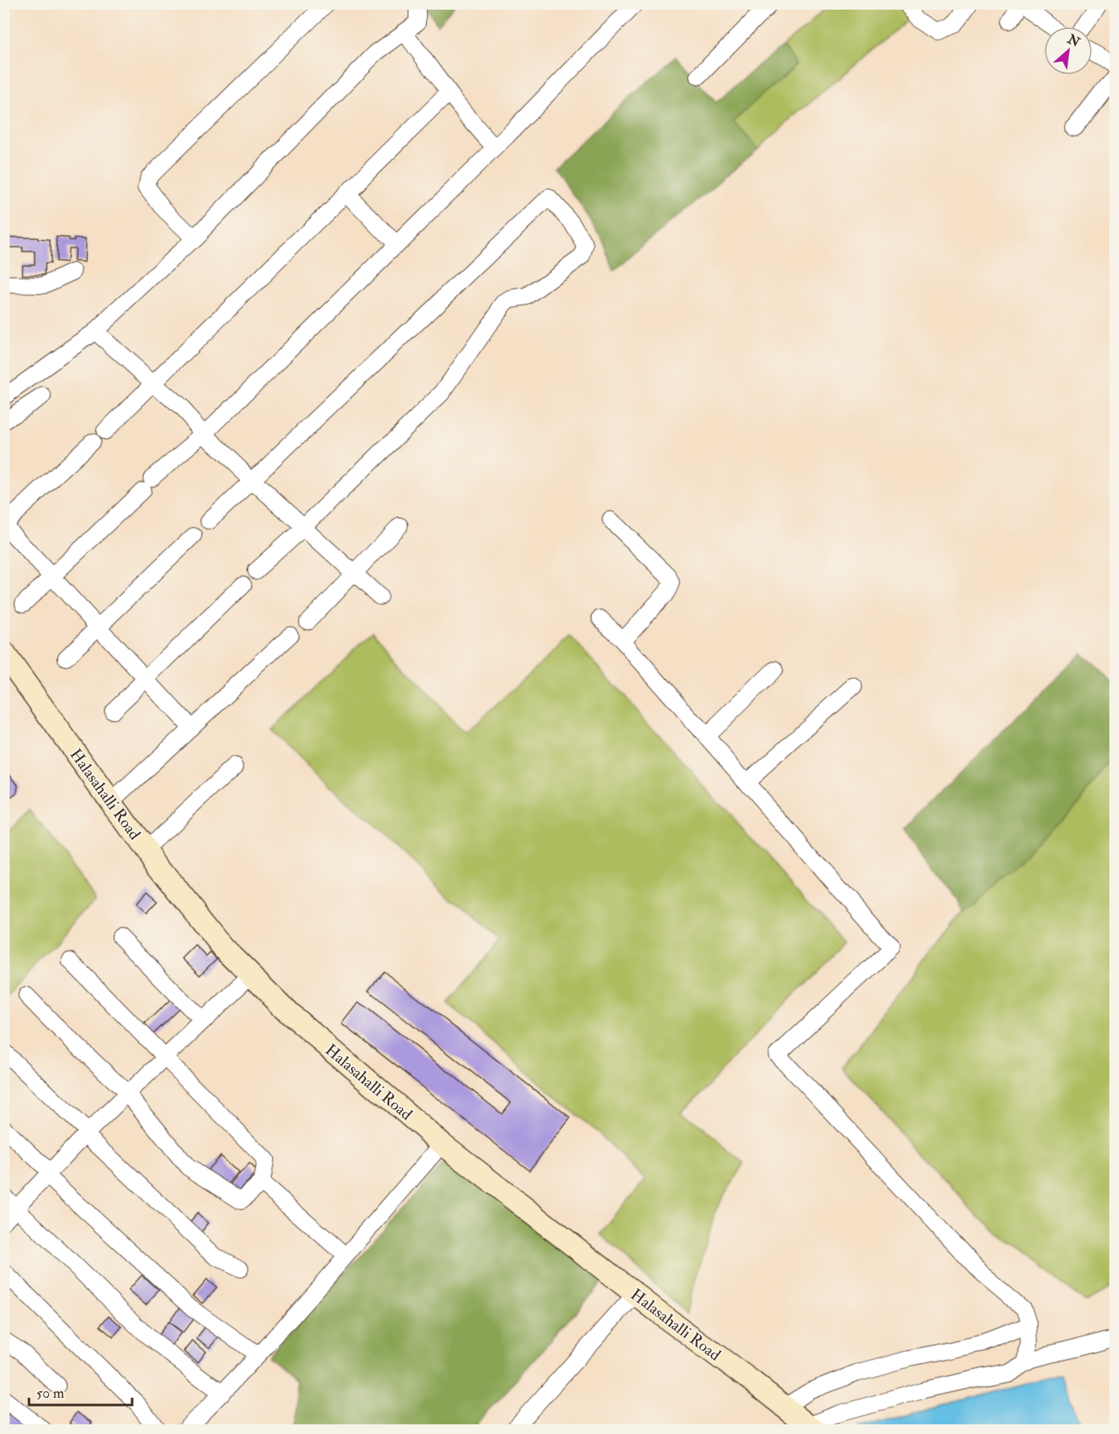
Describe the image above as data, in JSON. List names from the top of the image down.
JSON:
{
  "streets": {
    "main road": ["Halasahalli Road"]
  },
  "scale_bar": "50 m",
  "north": "top right"
}
